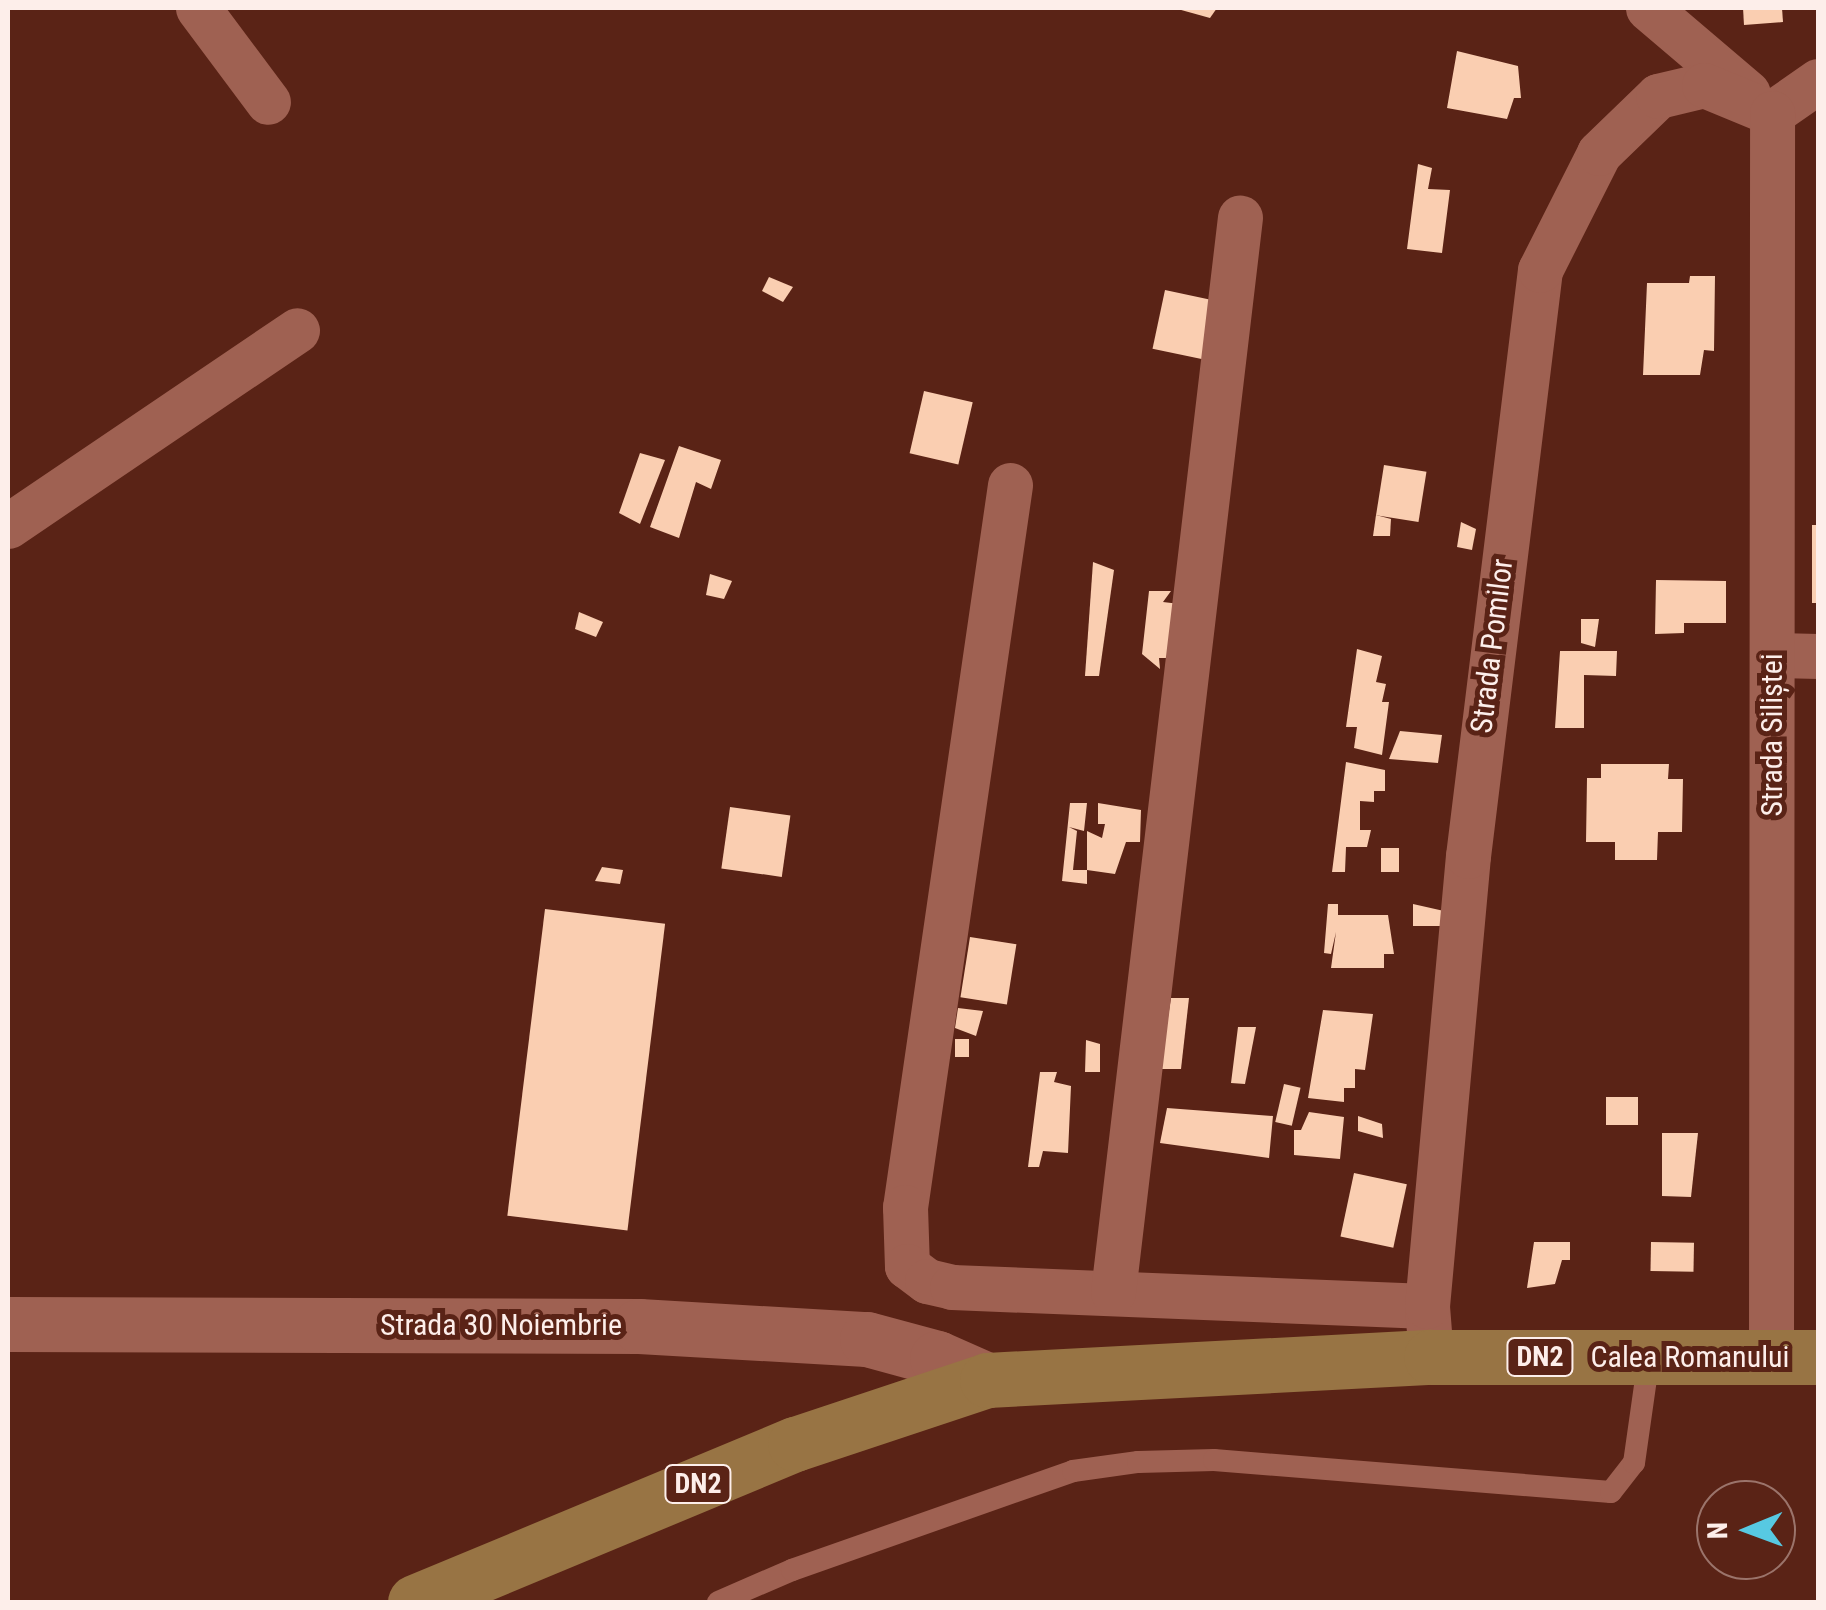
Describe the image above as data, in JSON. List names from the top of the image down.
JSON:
{
  "streets": {
    "main road": ["Strada 30 Noiembrie", "DN2", "Calea Romanului"],
    "street": ["Strada Pomilor", "Strada Siliștei"]
  },
  "crossings": [
    ["Strada Pomilor", "Strada Siliștei"],
    ["Strada Pomilor", "Calea Romanului"],
    ["Strada Siliștei", "Calea Romanului"],
    ["Strada 30 Noiembrie", "DN2"],
    ["Strada 30 Noiembrie", "Calea Romanului"],
    ["DN2", "Calea Romanului"]
  ],
  "north": "left"
}
